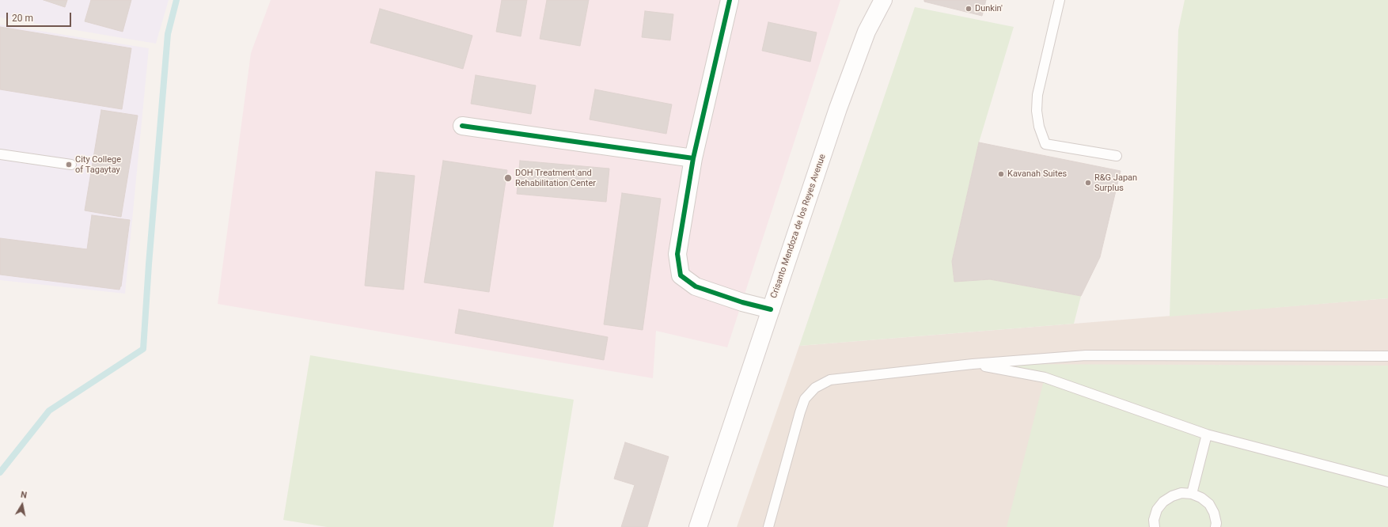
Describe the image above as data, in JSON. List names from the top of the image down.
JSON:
{
  "streets": {
    "street": ["Crisanto Mendoza de los Reyes Avenue"]
  },
  "places": [
    "Dunkin'",
    "City College of Tagaytay",
    "Kavanah Suites",
    "DOH Treatment and Rehabilitation Center",
    "R&G Japan Surplus"
  ],
  "scale_bar": "20 m",
  "north": "top"
}
